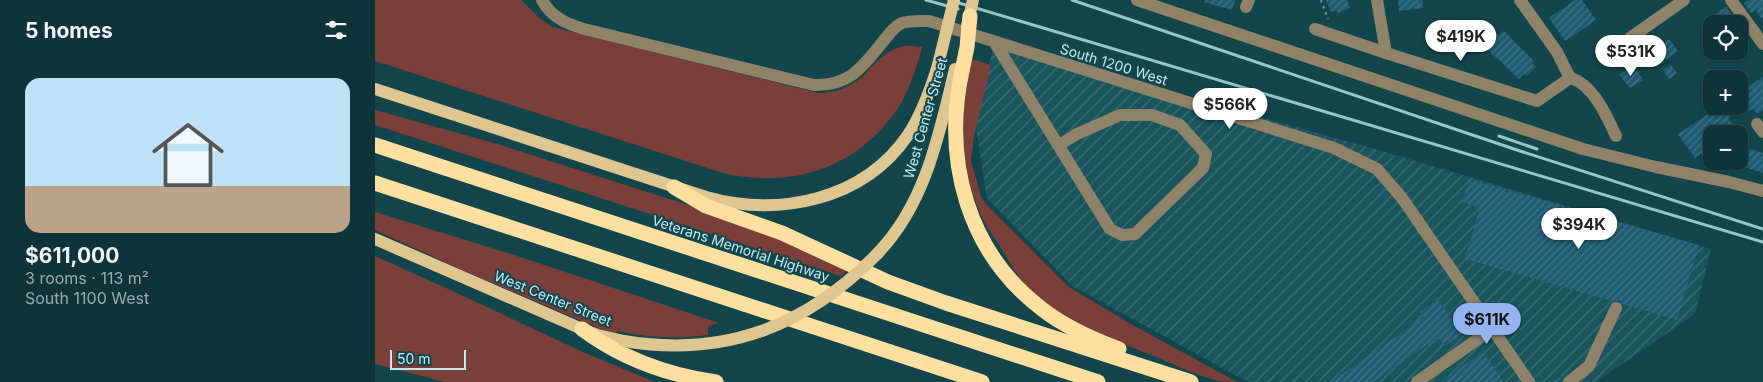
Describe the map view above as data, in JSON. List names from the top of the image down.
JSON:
{
  "streets": {
    "highway": ["Veterans Memorial Highway"],
    "main road": ["West Center Street"],
    "street": ["South 1200 West"]
  },
  "scale_bar": "50 m",
  "page": {
    "heading": "5 homes",
    "map_buttons": ["+", "−"],
    "price": [
      "$419K",
      "$531K",
      "$566K",
      "$394K",
      "$611K"
    ],
    "list": [
      {
        "name": "$611,000",
        "note": "3 rooms · 113 m² · South 1100 West"
      }
    ],
    "scale": "50 m"
  }
}
